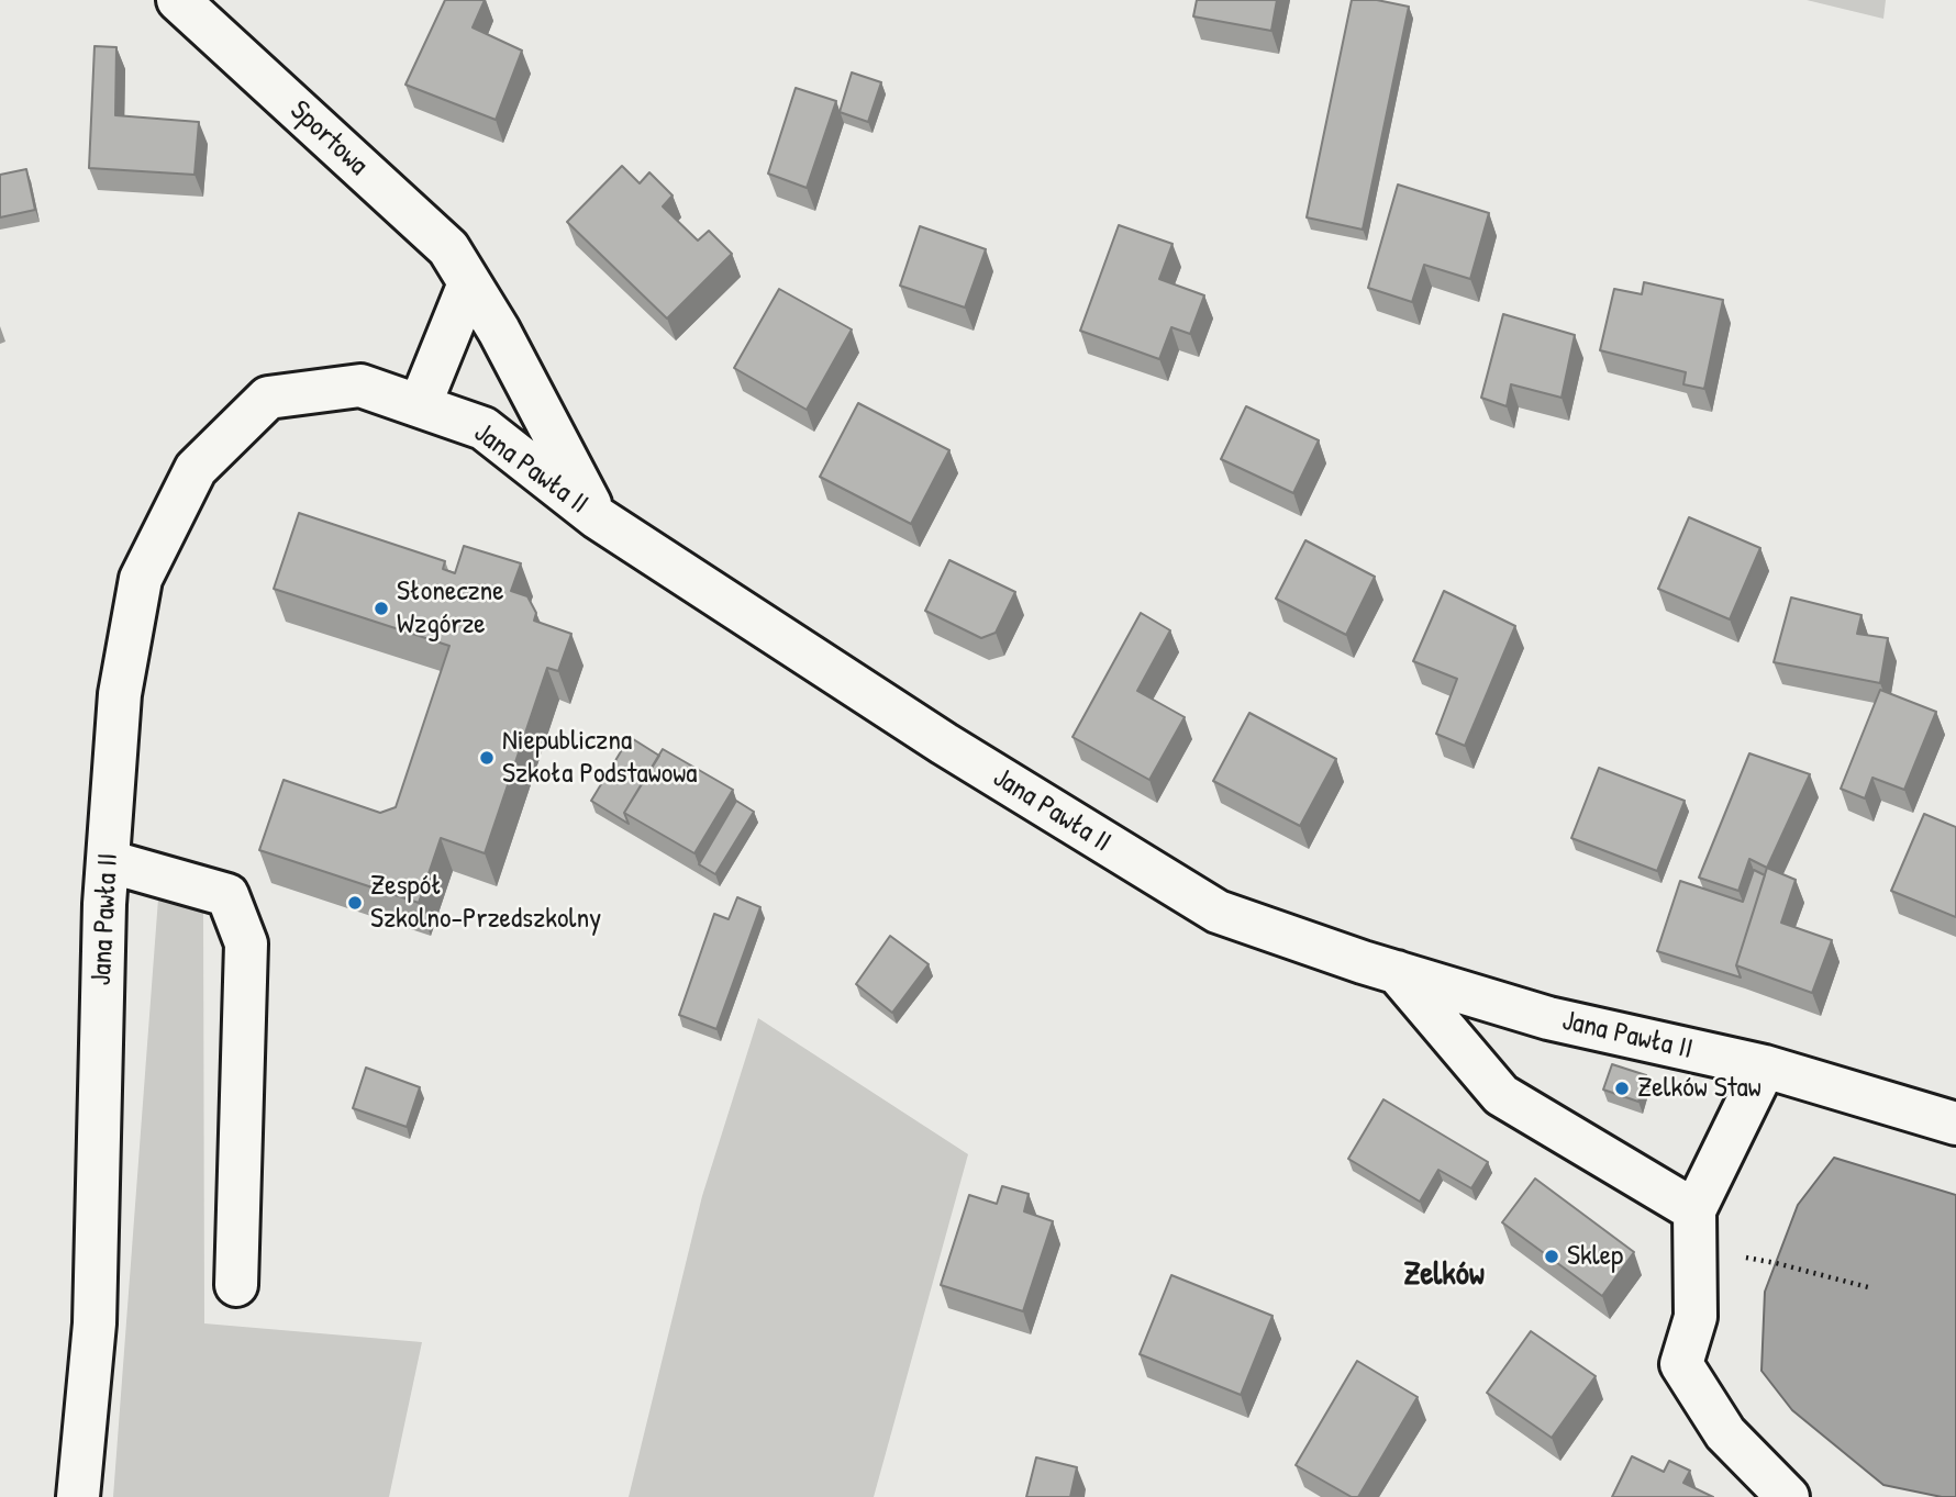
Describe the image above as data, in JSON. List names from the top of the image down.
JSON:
{
  "streets": {
    "street": ["Sportowa", "Jana Pawła II"]
  },
  "crossings": [
    ["Sportowa", "Jana Pawła II"]
  ],
  "districts": ["Zelków"],
  "places": [
    "Słoneczne Wzgórze",
    "Niepubliczna Szkoła Podstawowa",
    "Zespół Szkolno-Przedszkolny",
    "Zelków Staw",
    "Sklep"
  ]
}
